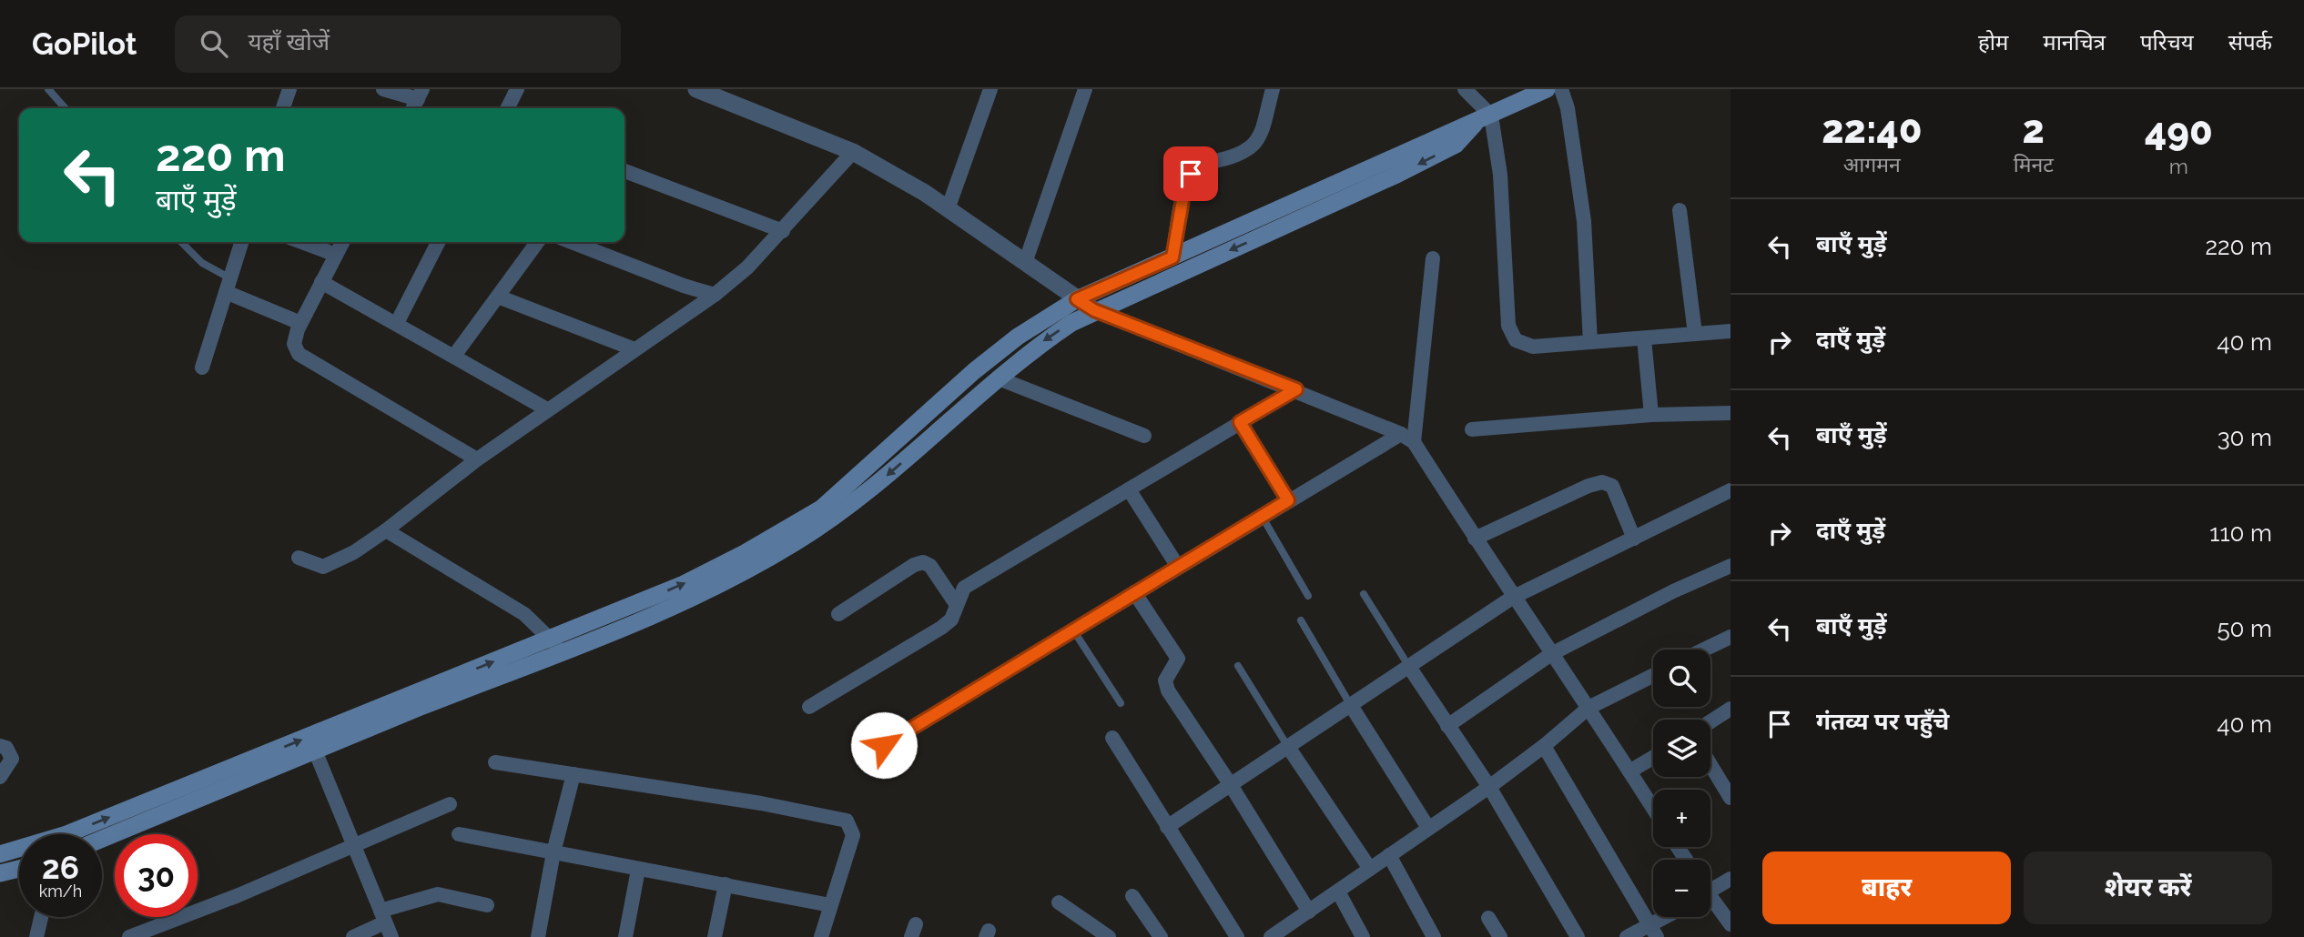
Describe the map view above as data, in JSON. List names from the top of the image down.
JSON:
{
  "page": {
    "header": "GoPilot",
    "search": "यहाँ खोजें",
    "nav": [
      "होम",
      "मानचित्र",
      "परिचय",
      "संपर्क"
    ],
    "eta": [
      "22:40",
      "आगमन",
      "2",
      "मिनट",
      "490",
      "m"
    ],
    "turn": ["220 m", "बाएँ मुड़ें"],
    "list": [
      {
        "name": "बाएँ मुड़ें",
        "value": "220 m"
      },
      {
        "name": "दाएँ मुड़ें",
        "value": "40 m"
      },
      {
        "name": "बाएँ मुड़ें",
        "value": "30 m"
      },
      {
        "name": "दाएँ मुड़ें",
        "value": "110 m"
      },
      {
        "name": "बाएँ मुड़ें",
        "value": "50 m"
      },
      {
        "name": "गंतव्य पर पहुँचे",
        "value": "40 m"
      }
    ],
    "map_buttons": ["+", "−"],
    "speed": "26 km/h",
    "limit": "30",
    "buttons": ["बाहर", "शेयर करें"]
  }
}
